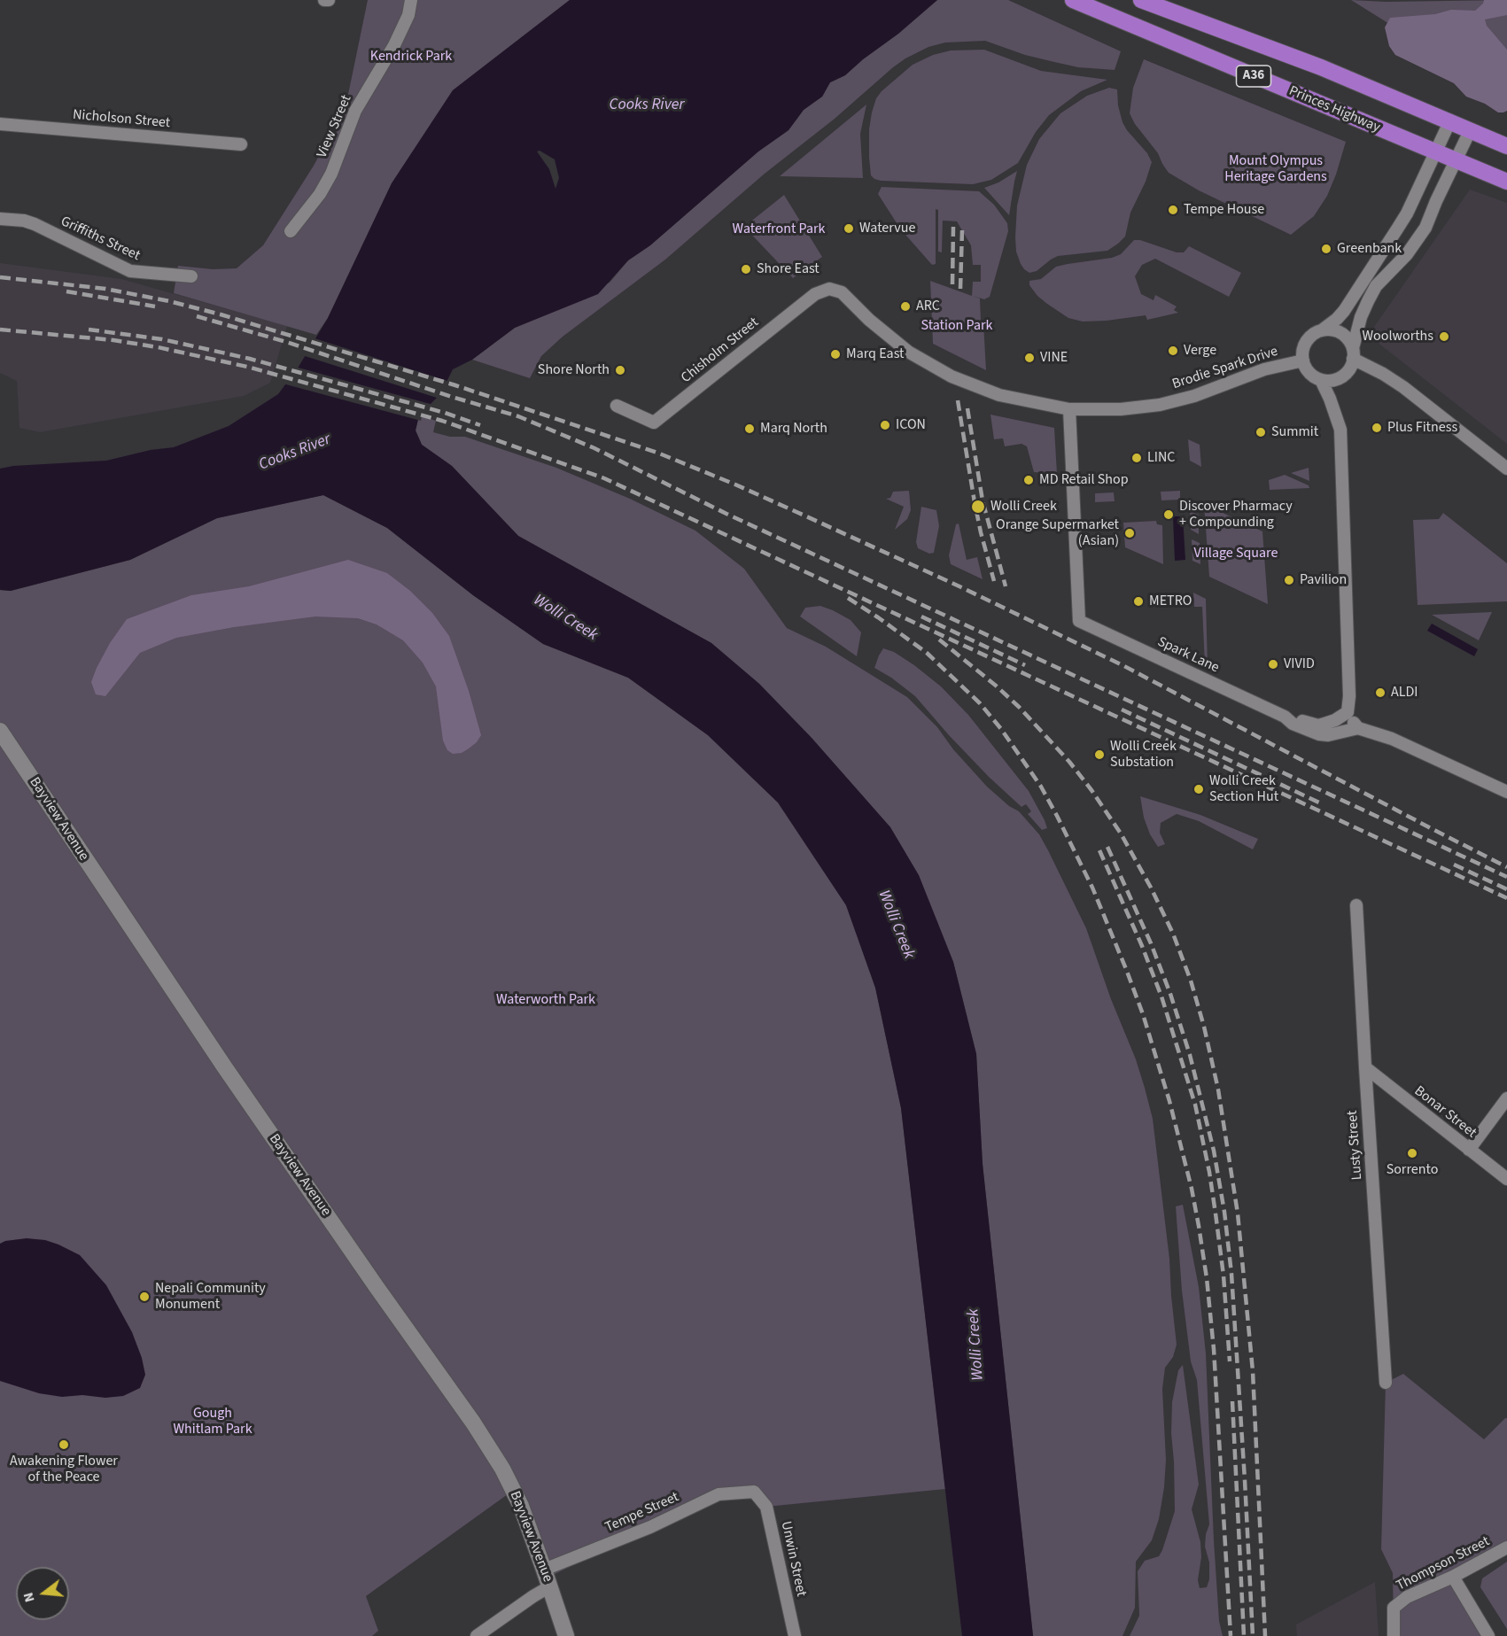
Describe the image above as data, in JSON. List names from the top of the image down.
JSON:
{
  "streets": {
    "highway": ["A36", "Princes Highway"],
    "main road": ["Bayview Avenue"],
    "street": [
      "Nicholson Street",
      "View Street",
      "Griffiths Street",
      "Chisholm Street",
      "Brodie Spark Drive",
      "Spark Lane",
      "Bonar Street",
      "Lusty Street",
      "Tempe Street",
      "Unwin Street",
      "Thompson Street"
    ]
  },
  "crossings": [
    ["Chisholm Street", "Brodie Spark Drive"],
    ["Brodie Spark Drive", "Spark Lane"],
    ["Bayview Avenue", "Tempe Street"],
    ["Bonar Street", "Lusty Street"],
    ["Tempe Street", "Unwin Street"]
  ],
  "water": ["Cooks River", "Wolli Creek"],
  "parks": [
    "Kendrick Park",
    "Mount Olympus Heritage Gardens",
    "Waterfront Park",
    "Station Park",
    "Village Square",
    "Waterworth Park",
    "Gough Whitlam Park"
  ],
  "places": [
    "Tempe House",
    "Watervue",
    "Greenbank",
    "Shore East",
    "ARC",
    "Woolworths",
    "Verge",
    "Marq East",
    "VINE",
    "Shore North",
    "ICON",
    "Plus Fitness",
    "Marq North",
    "Summit",
    "LINC",
    "MD Retail Shop",
    "Wolli Creek",
    "Discover Pharmacy + Compounding",
    "Orange Supermarket (Asian)",
    "Pavilion",
    "METRO",
    "VIVID",
    "ALDI",
    "Wolli Creek Substation",
    "Wolli Creek Section Hut",
    "Sorrento",
    "Nepali Community Monument",
    "Awakening Flower of the Peace"
  ],
  "north": "left"
}
